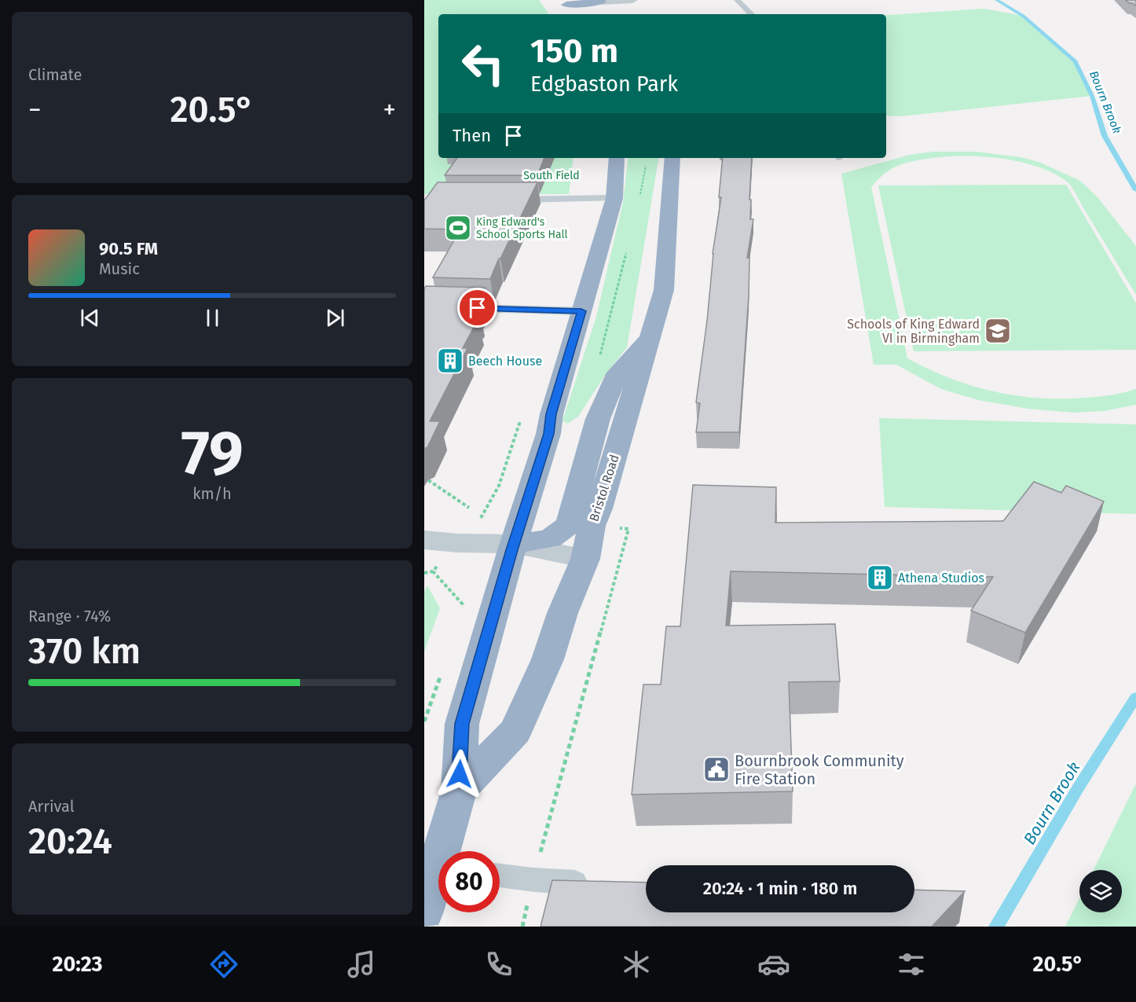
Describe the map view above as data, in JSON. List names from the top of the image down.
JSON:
{
  "streets": {
    "highway": ["Bristol Road"]
  },
  "water": ["Bourn Brook"],
  "parks": ["South Field"],
  "places": {
    "sports": ["King Edward's School Sports Hall"],
    "school or university": ["Schools of King Edward VI in Birmingham"],
    "building": ["Beech House", "Athena Studios"],
    "public building": ["Bournbrook Community Fire Station"]
  },
  "page": {
    "tile": [
      "Climate",
      ["79", "km/h"],
      ["Range · 74%", "370 km"],
      ["Arrival", "20:24"]
    ],
    "turn": ["150 m", "Edgbaston Park"],
    "heat": ["−", "20.5°", "+"],
    "then": "Then",
    "song": ["90.5 FM", "Music"],
    "limit": "80",
    "trip": "20:24 · 1 min · 180 m",
    "tabs": ["20:23", "20.5°"]
  }
}
